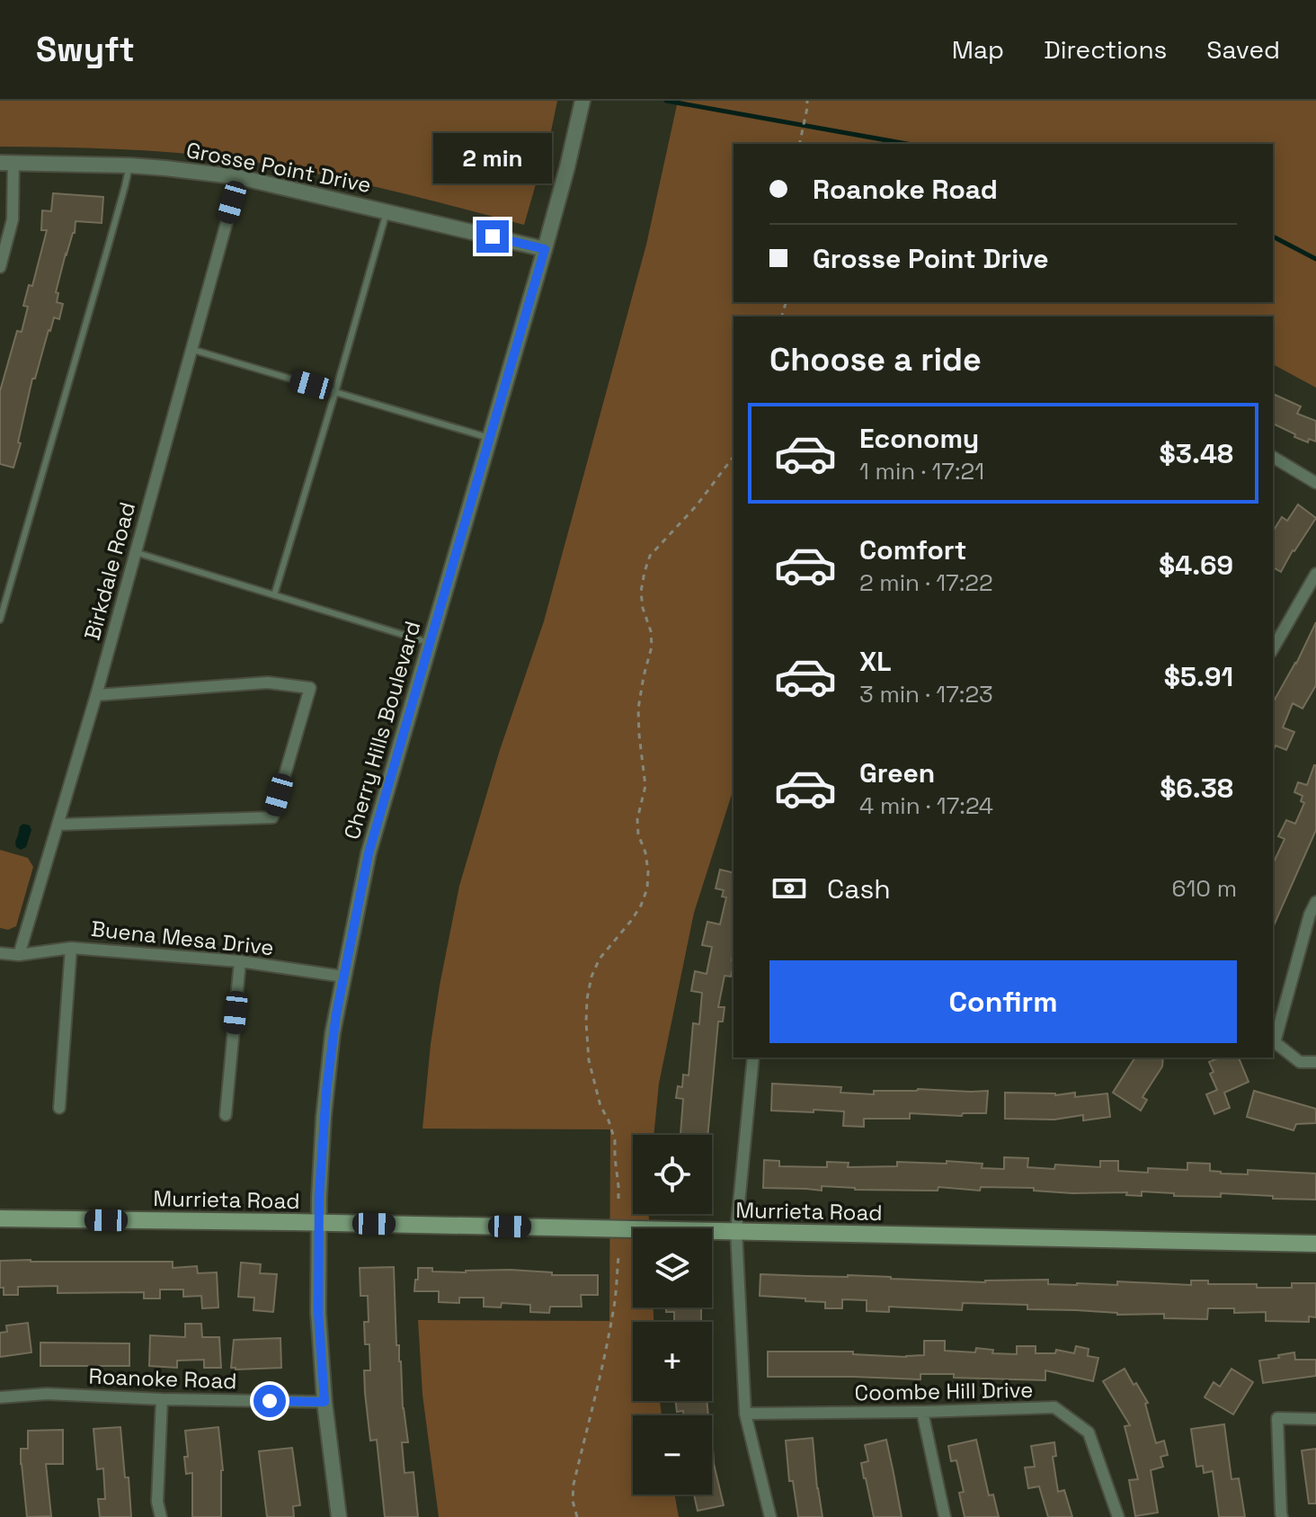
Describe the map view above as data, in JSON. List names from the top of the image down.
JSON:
{
  "streets": {
    "main road": ["Murrieta Road"],
    "street": [
      "Grosse Point Drive",
      "Birkdale Road",
      "Cherry Hills Boulevard",
      "Buena Mesa Drive",
      "Roanoke Road",
      "Coombe Hill Drive"
    ]
  },
  "crossings": [
    ["Grosse Point Drive", "Birkdale Road"],
    ["Grosse Point Drive", "Cherry Hills Boulevard"],
    ["Birkdale Road", "Buena Mesa Drive"],
    ["Cherry Hills Boulevard", "Buena Mesa Drive"],
    ["Cherry Hills Boulevard", "Murrieta Road"],
    ["Cherry Hills Boulevard", "Roanoke Road"]
  ],
  "page": {
    "header": "Swyft",
    "nav": ["Map", "Directions", "Saved"],
    "bubble": "2 min",
    "banner": ["Roanoke Road", "Grosse Point Drive"],
    "heading": "Choose a ride",
    "list": [
      {
        "name": "Economy",
        "note": "1 min · 17:21",
        "value": "$3.48"
      },
      {
        "name": "Comfort",
        "note": "2 min · 17:22",
        "value": "$4.69"
      },
      {
        "name": "XL",
        "note": "3 min · 17:23",
        "value": "$5.91"
      },
      {
        "name": "Green",
        "note": "4 min · 17:24",
        "value": "$6.38"
      }
    ],
    "pay": ["Cash", "610 m"],
    "buttons": "Confirm",
    "map_buttons": ["+", "−"]
  }
}
